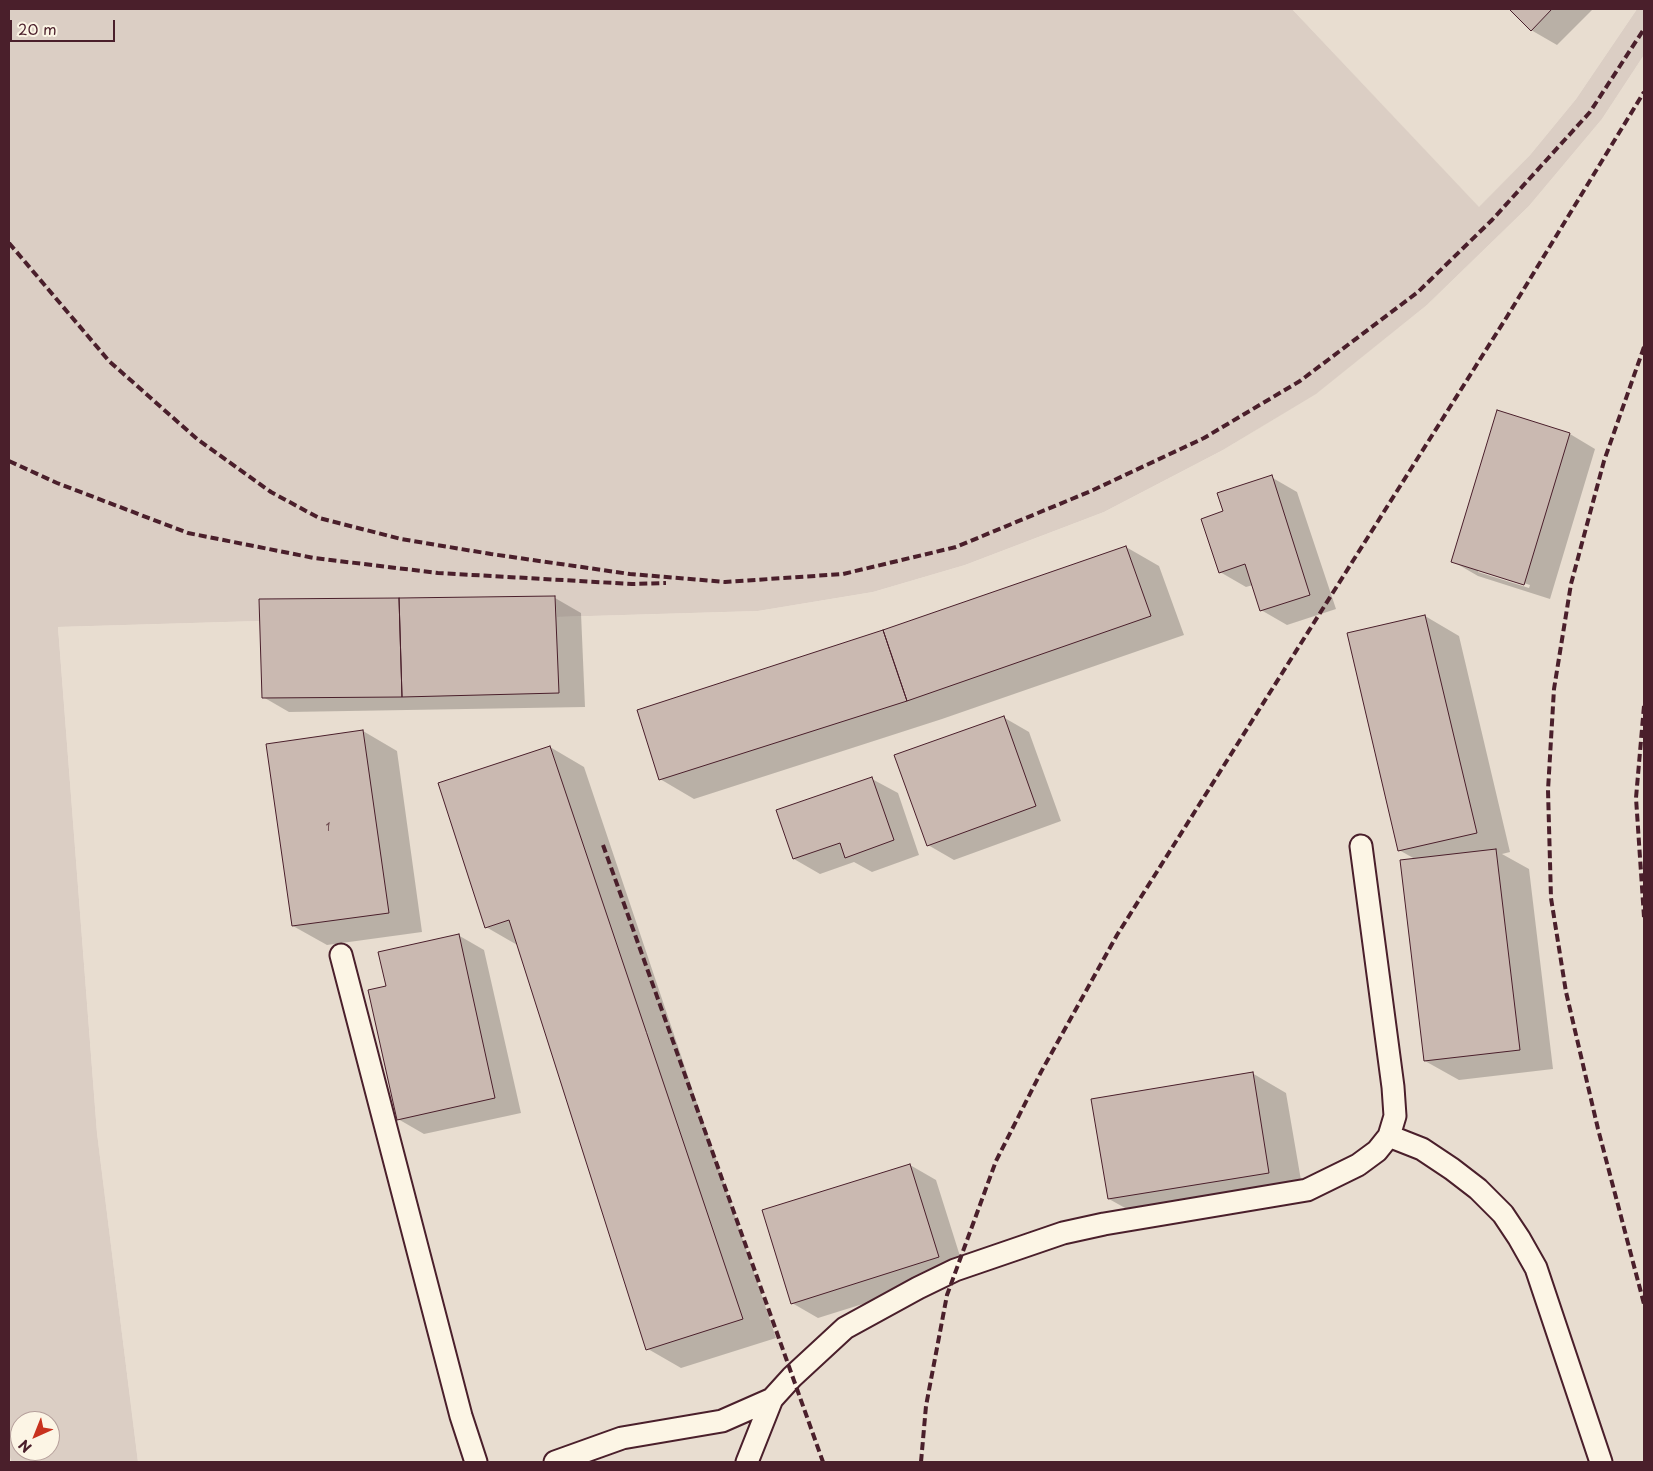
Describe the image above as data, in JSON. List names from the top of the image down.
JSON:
{
  "house_numbers": ["1"],
  "scale_bar": "20 m",
  "north": "bottom left"
}
